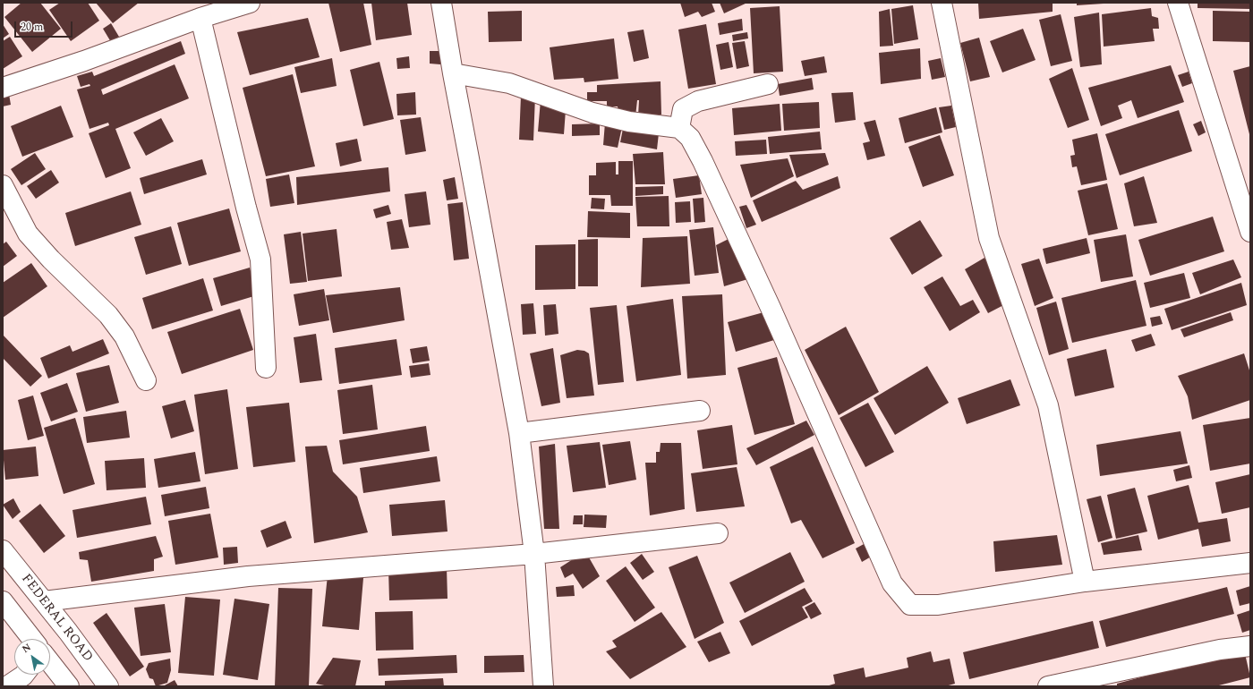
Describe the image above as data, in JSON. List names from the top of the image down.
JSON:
{
  "streets": {
    "street": ["FEDERAL ROAD"]
  },
  "scale_bar": "20 m",
  "north": "top left"
}
